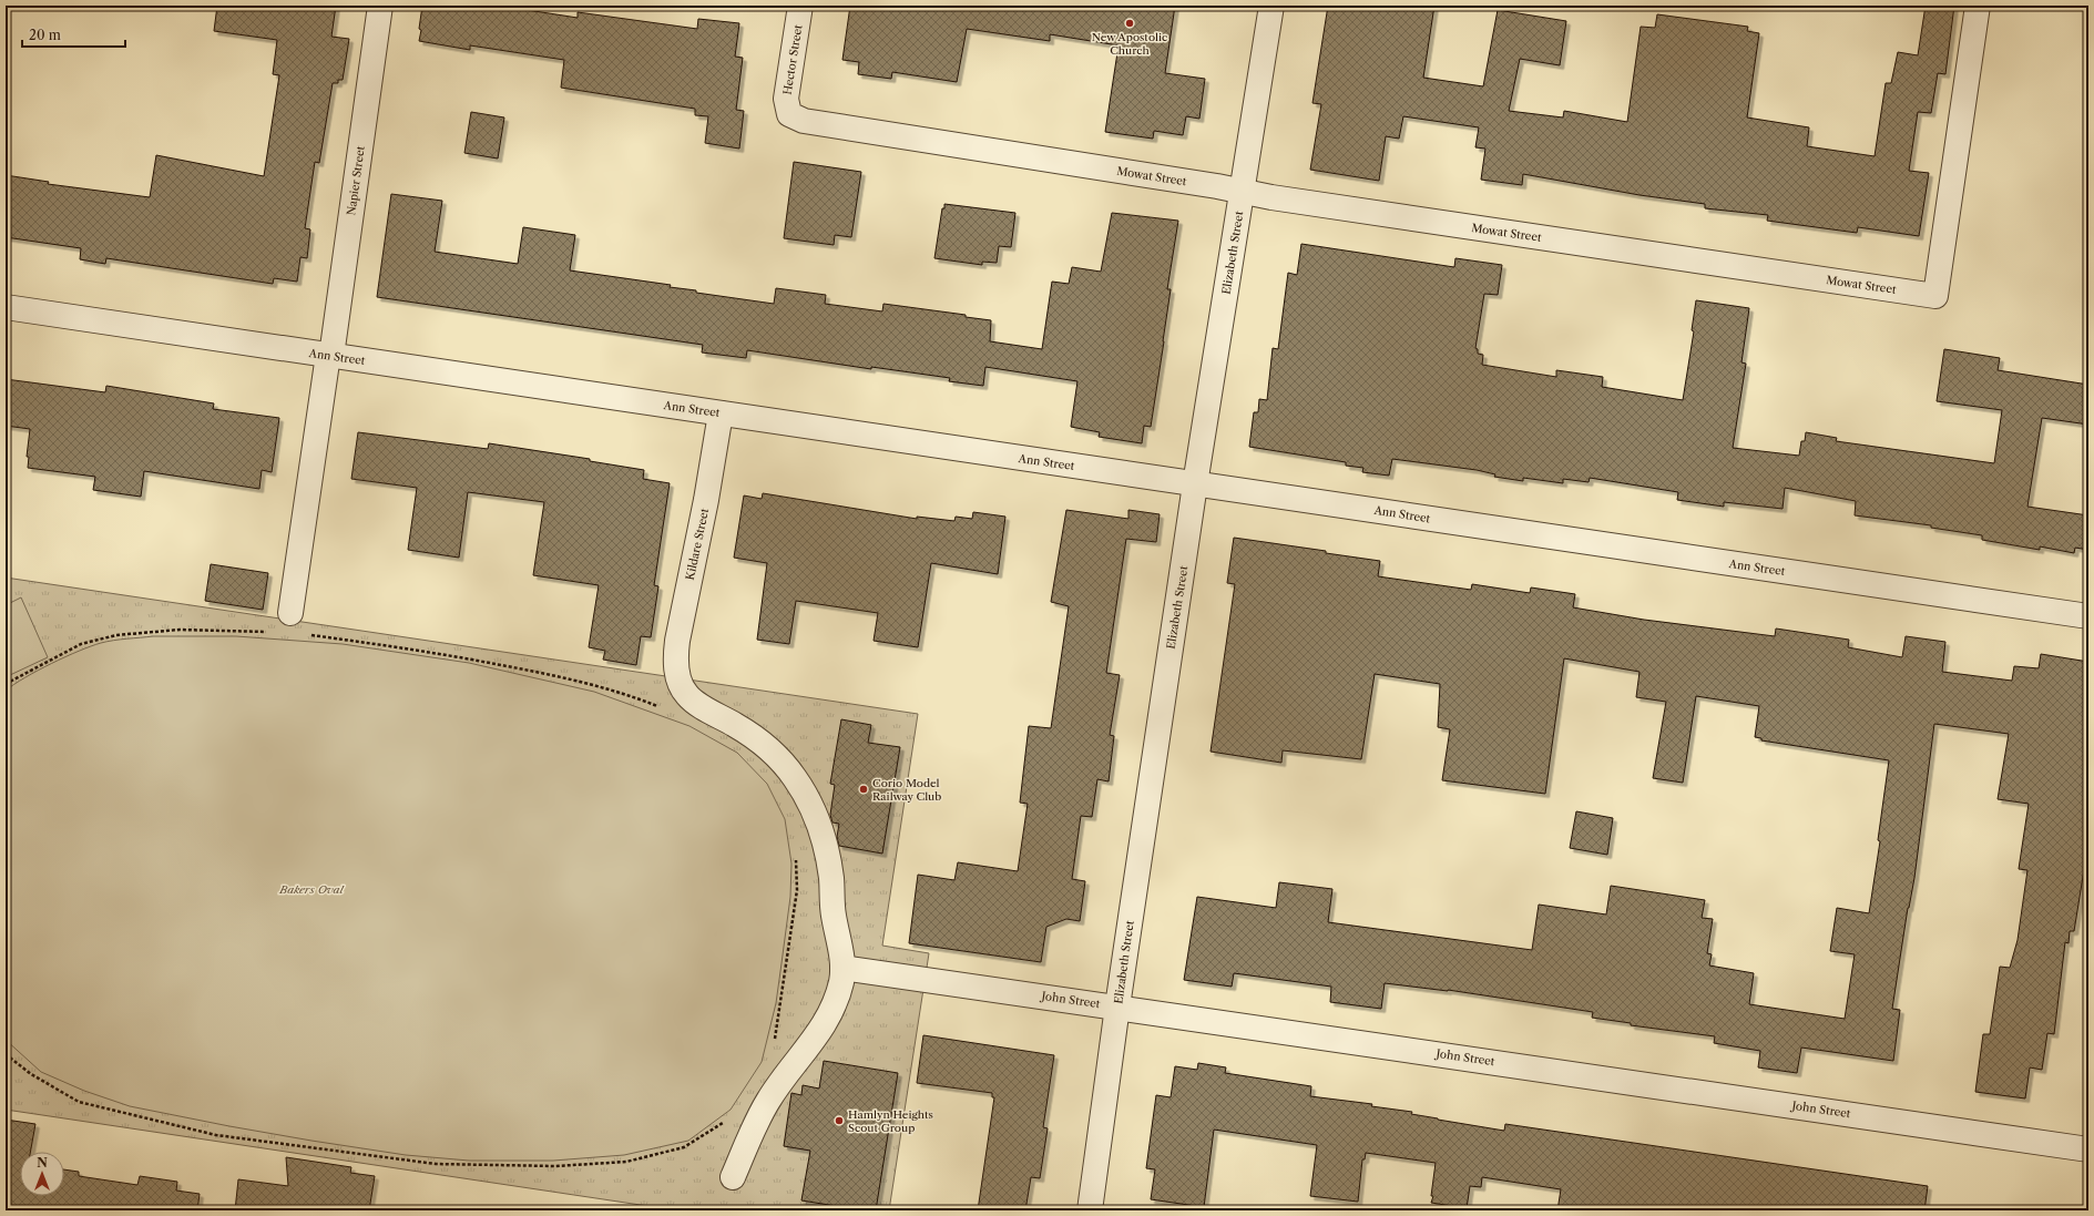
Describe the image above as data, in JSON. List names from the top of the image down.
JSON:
{
  "streets": {
    "street": [
      "Hector Street",
      "Mowat Street",
      "Napier Street",
      "Elizabeth Street",
      "Ann Street",
      "Kildare Street",
      "John Street"
    ]
  },
  "crossings": [
    ["Hector Street", "Mowat Street"],
    ["Mowat Street", "Elizabeth Street"],
    ["Napier Street", "Ann Street"],
    ["Elizabeth Street", "Ann Street"],
    ["Elizabeth Street", "John Street"],
    ["Ann Street", "Kildare Street"],
    ["Kildare Street", "John Street"]
  ],
  "parks": ["Bakers Oval"],
  "places": ["New Apostolic Church", "Corio Model Railway Club", "Hamlyn Heights Scout Group"],
  "scale_bar": "20 m",
  "north": "top"
}
